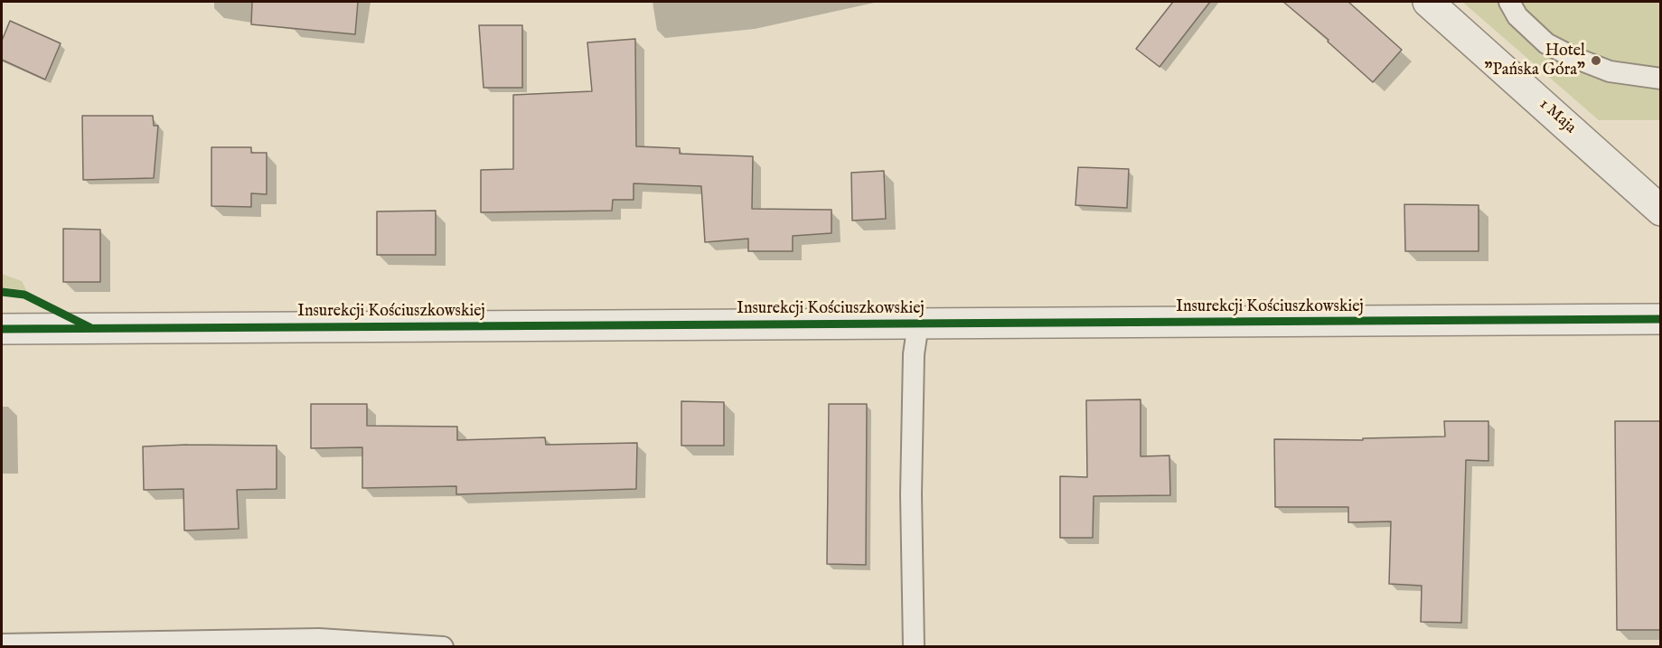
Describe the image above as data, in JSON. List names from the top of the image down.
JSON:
{
  "streets": {
    "street": ["1 Maja", "Insurekcji Kościuszkowskiej"]
  },
  "places": ["Hotel \"Pańska Góra\""]
}
